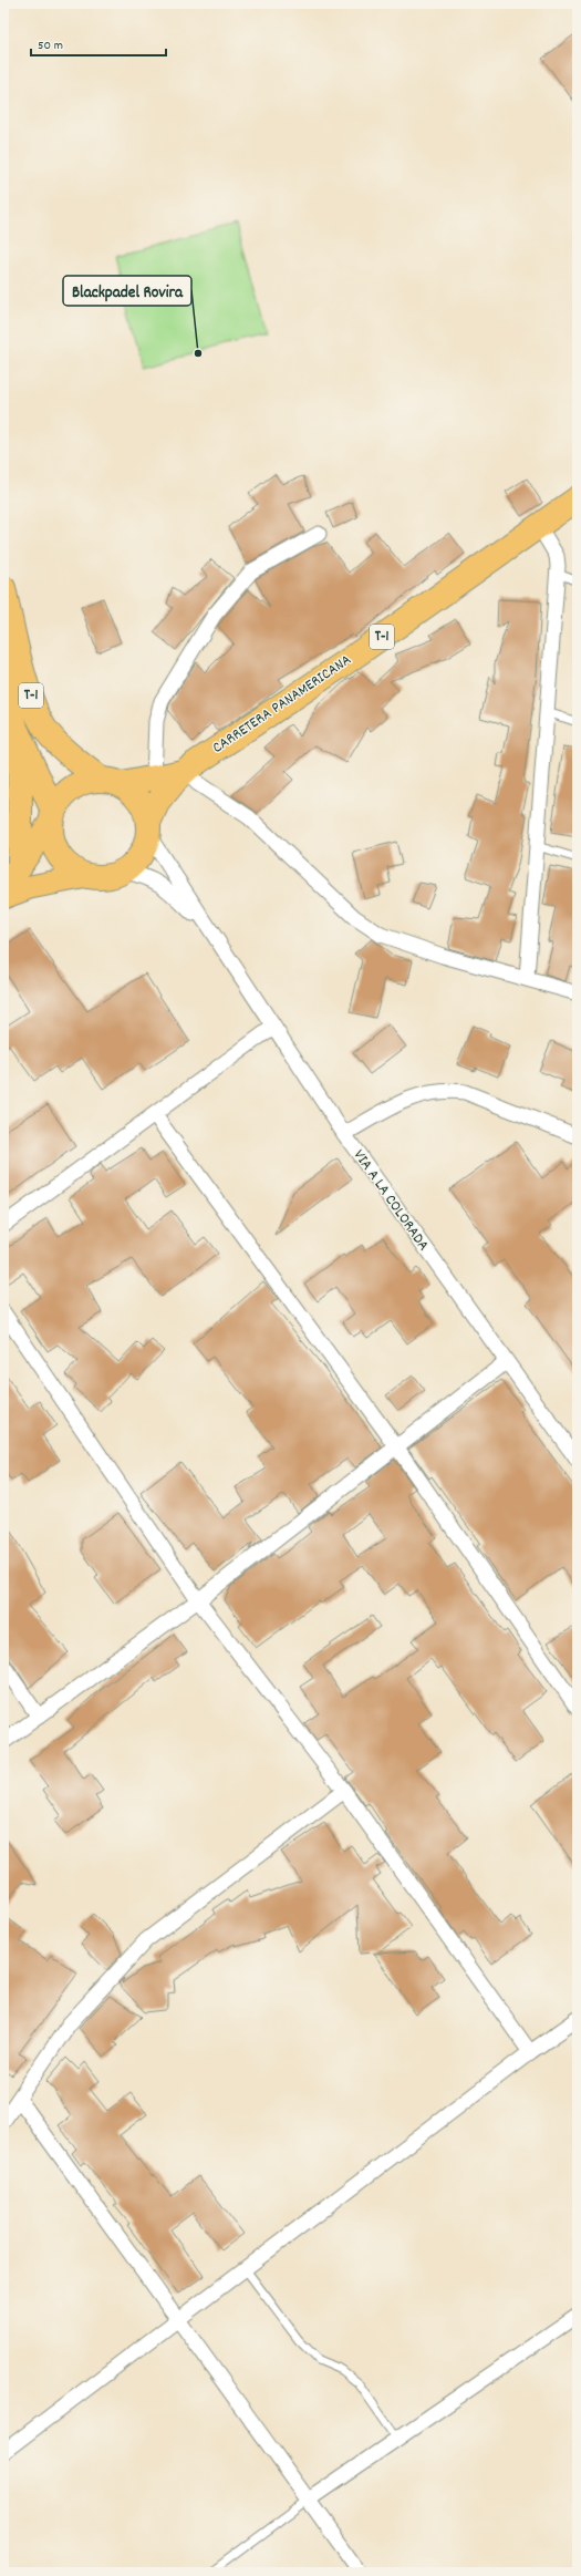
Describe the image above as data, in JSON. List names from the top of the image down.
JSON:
{
  "streets": {
    "highway": ["T-1", "CARRETERA PANAMERICANA"],
    "street": ["VIA A LA COLORADA"]
  },
  "crossings": [
    ["T-1", "CARRETERA PANAMERICANA"],
    ["T-1", "VIA A LA COLORADA"],
    ["CARRETERA PANAMERICANA", "VIA A LA COLORADA"]
  ],
  "places": ["Blackpadel Rovira"],
  "scale_bar": "50 m"
}
